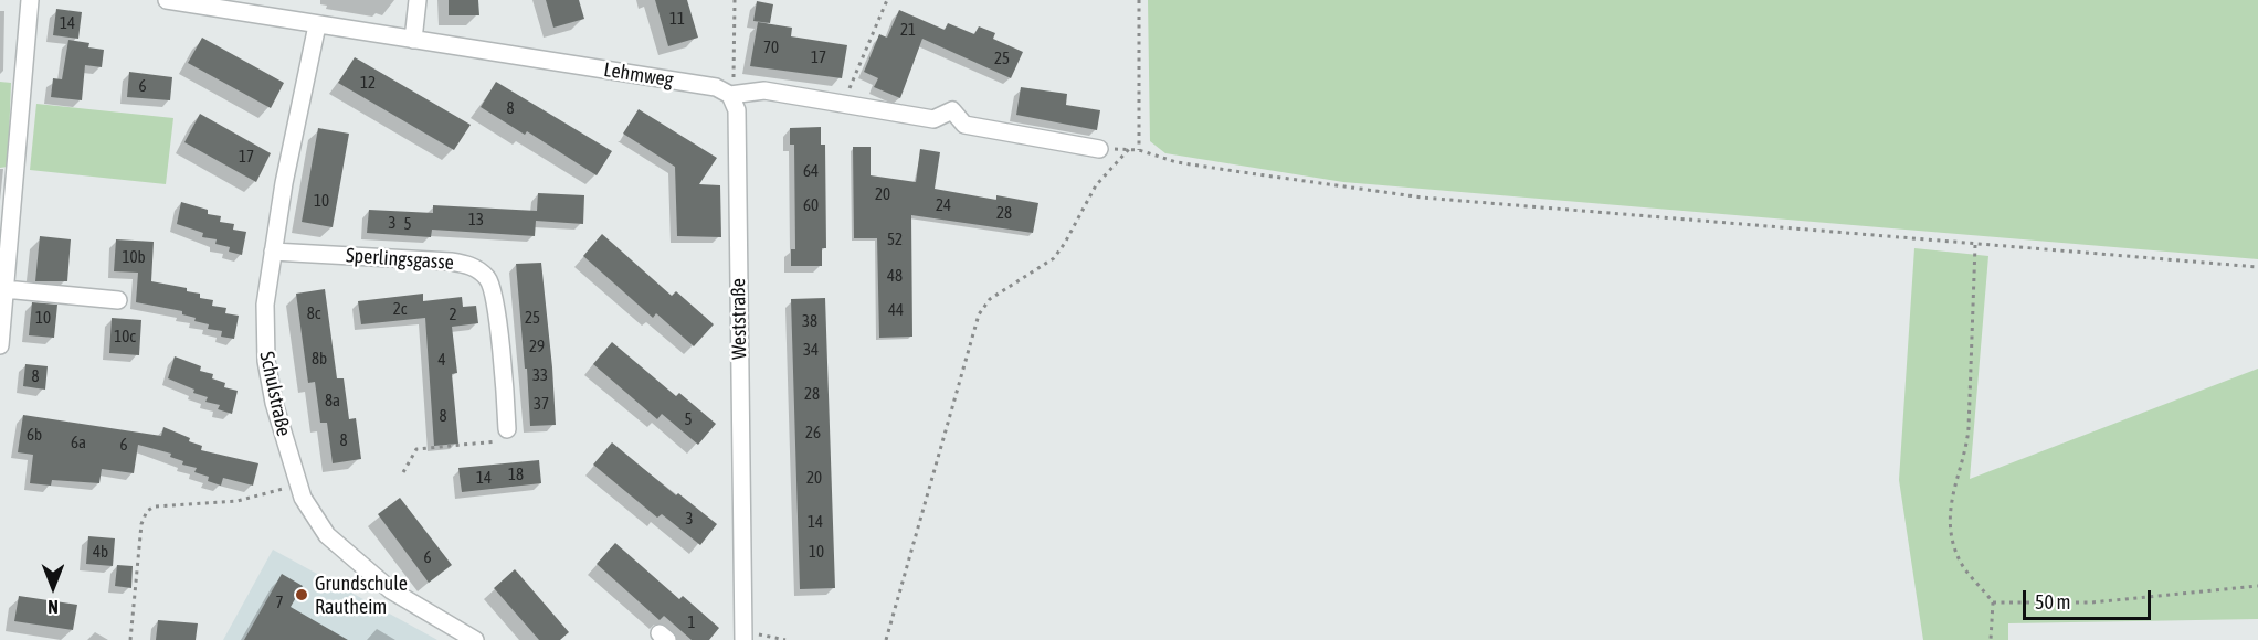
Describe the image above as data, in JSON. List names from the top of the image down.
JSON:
{
  "streets": {
    "street": [
      "Lehmweg",
      "Sperlingsgasse",
      "Weststraße",
      "Schulstraße"
    ]
  },
  "crossings": [
    ["Lehmweg", "Weststraße"],
    ["Lehmweg", "Schulstraße"],
    ["Sperlingsgasse", "Schulstraße"]
  ],
  "places": ["Grundschule Rautheim"],
  "house_numbers": [
    "11",
    "14",
    "21",
    "70",
    "17",
    "25",
    "12",
    "6",
    "8",
    "17",
    "64",
    "20",
    "10",
    "60",
    "24",
    "28",
    "13",
    "3",
    "5",
    "52",
    "10b",
    "48",
    "2c",
    "44",
    "8c",
    "2",
    "10",
    "25",
    "38",
    "10c",
    "29",
    "34",
    "8b",
    "4",
    "33",
    "8",
    "28",
    "8a",
    "37",
    "8",
    "5",
    "26",
    "6b",
    "8",
    "6a",
    "6",
    "18",
    "14",
    "20",
    "3",
    "14",
    "4b",
    "10",
    "6",
    "7",
    "1"
  ],
  "scale_bar": "50 m",
  "north": "bottom"
}
